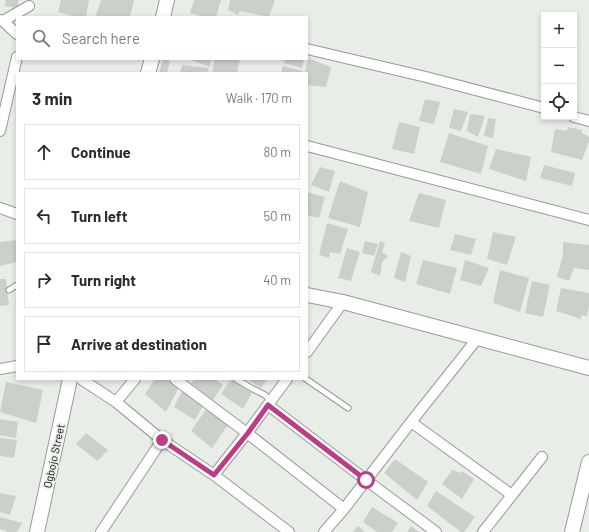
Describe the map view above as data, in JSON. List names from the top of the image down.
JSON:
{
  "streets": {
    "street": ["Ogbojo Street"]
  },
  "page": {
    "map_buttons": ["+", "−"],
    "search": "Search here",
    "heading": ["3 min", "Walk · 170 m"],
    "list": [
      ["Continue", "80 m"],
      ["Turn left", "50 m"],
      ["Turn right", "40 m"],
      "Arrive at destination"
    ]
  }
}
